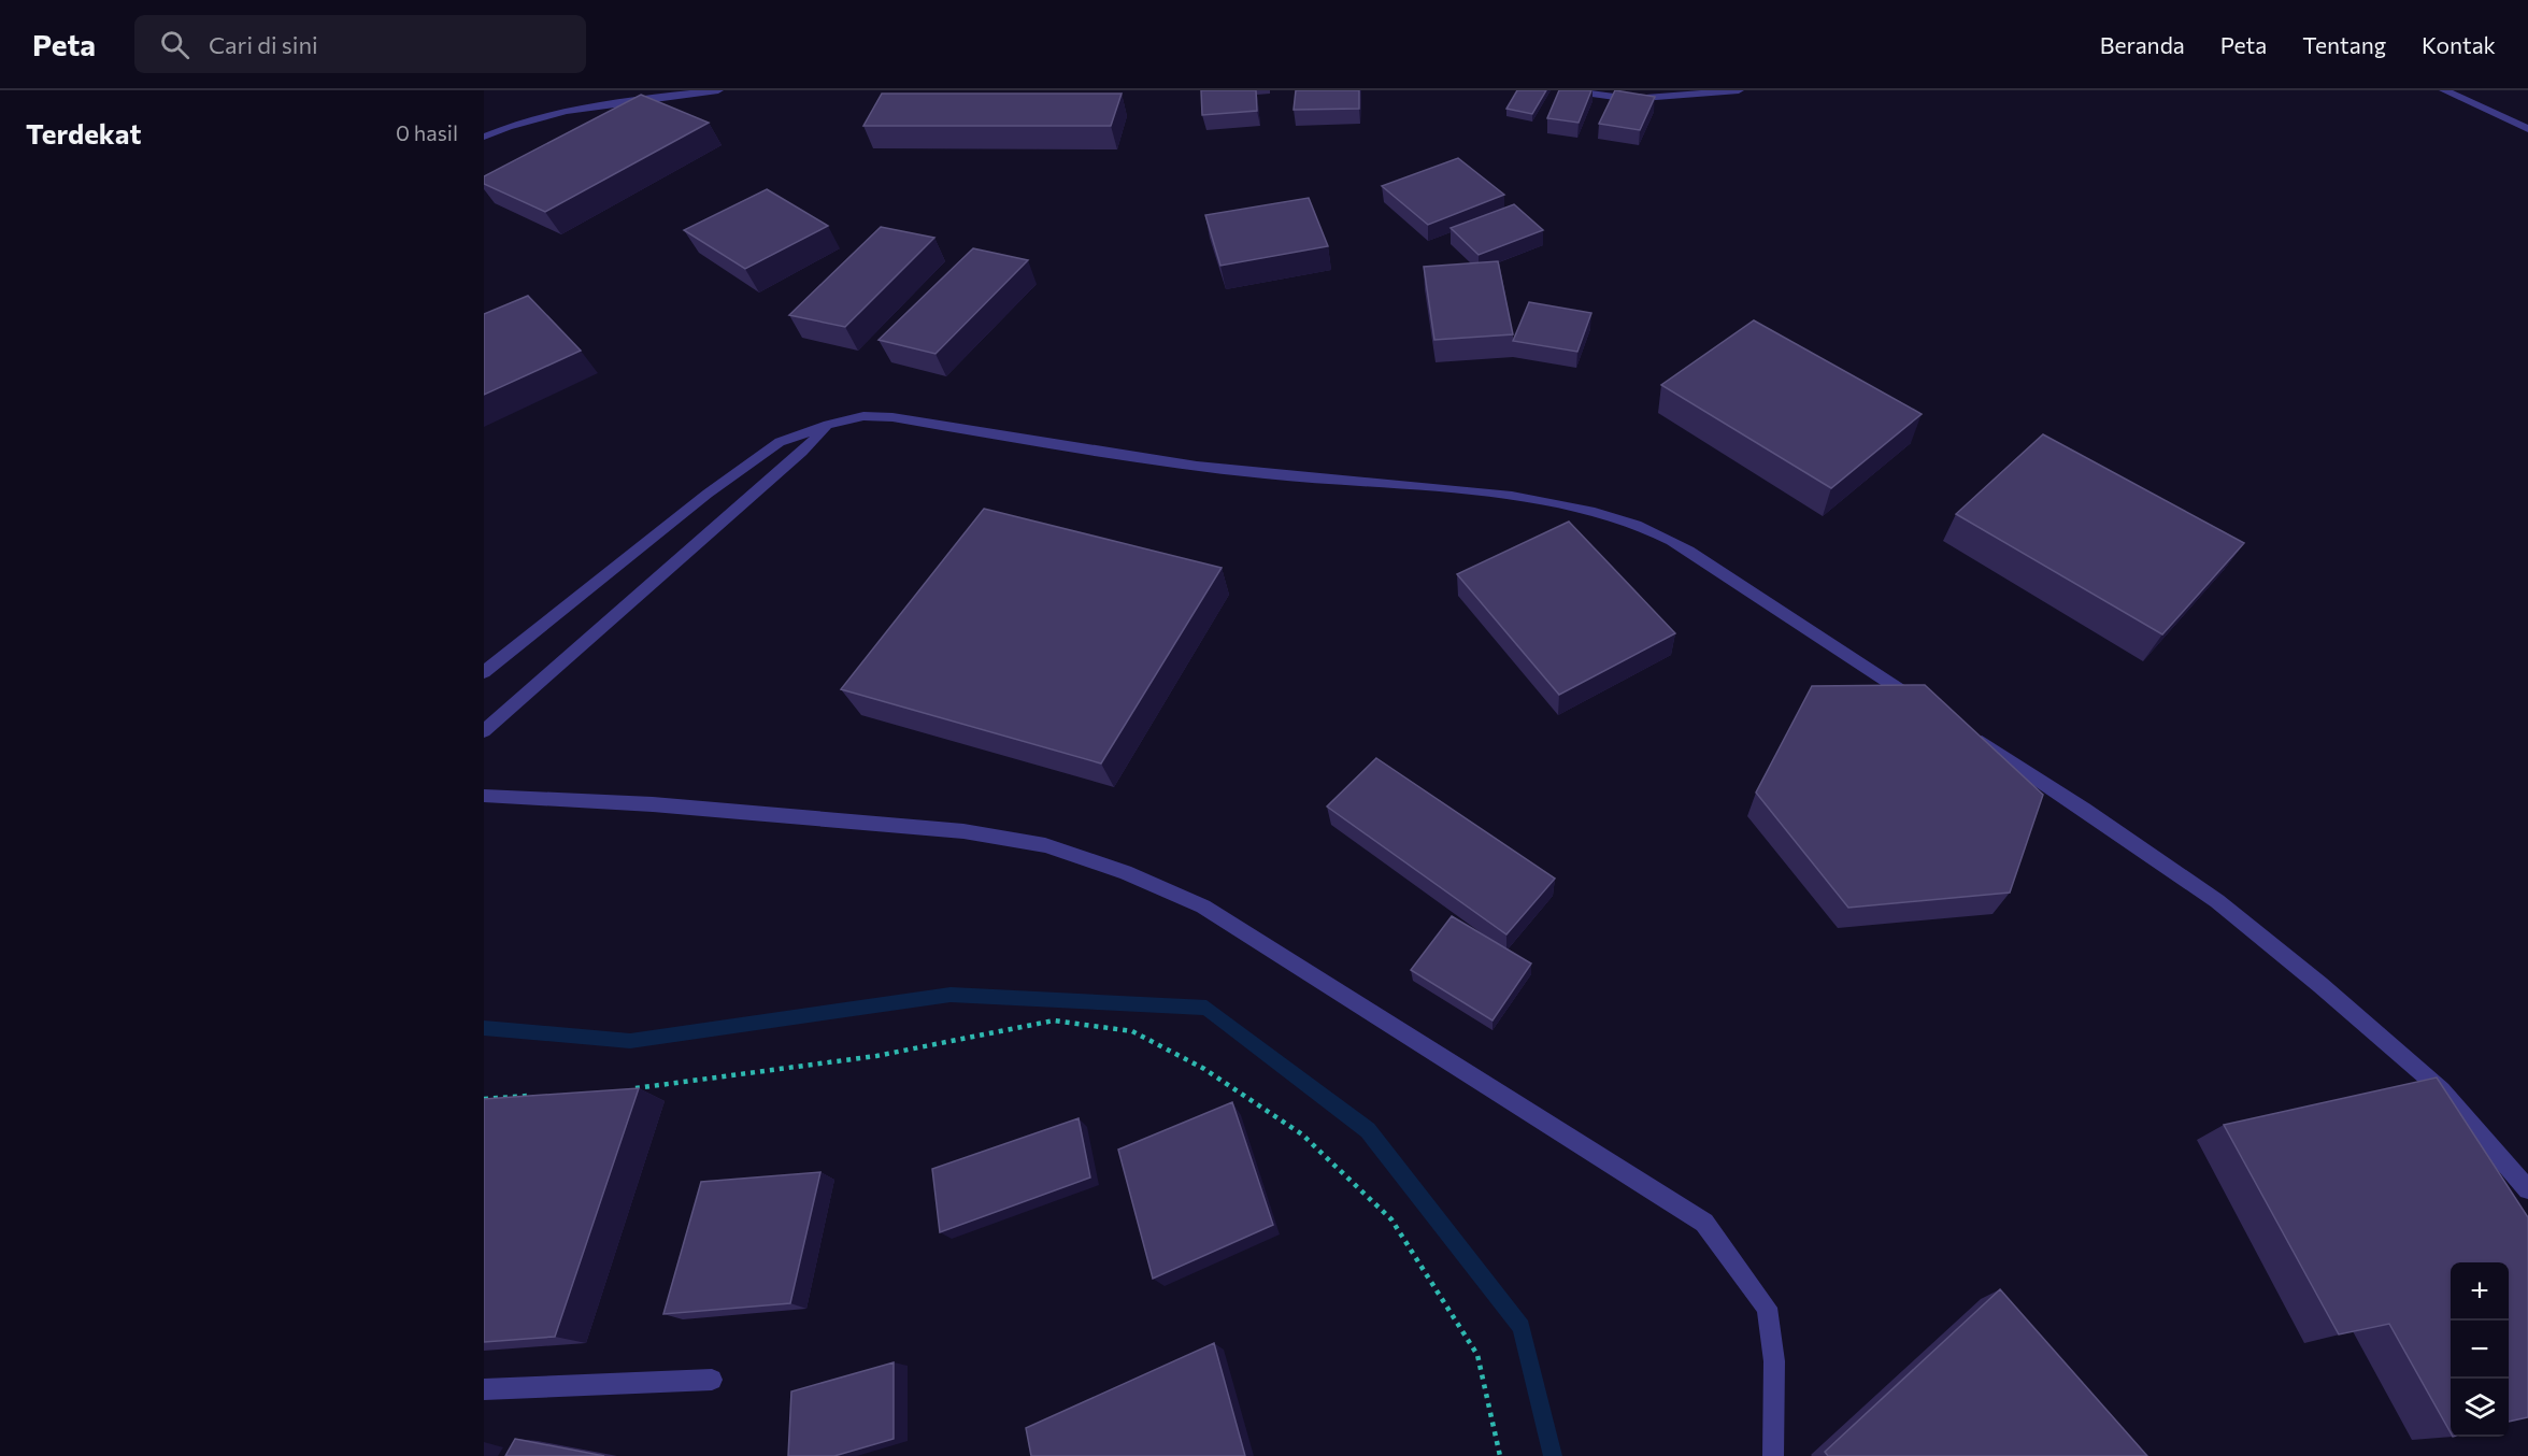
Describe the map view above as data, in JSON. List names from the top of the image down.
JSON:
{
  "page": {
    "header": "Peta",
    "search": "Cari di sini",
    "nav": [
      "Beranda",
      "Peta",
      "Tentang",
      "Kontak"
    ],
    "heading": ["Terdekat", "0 hasil"],
    "map_buttons": ["+", "−"]
  }
}
